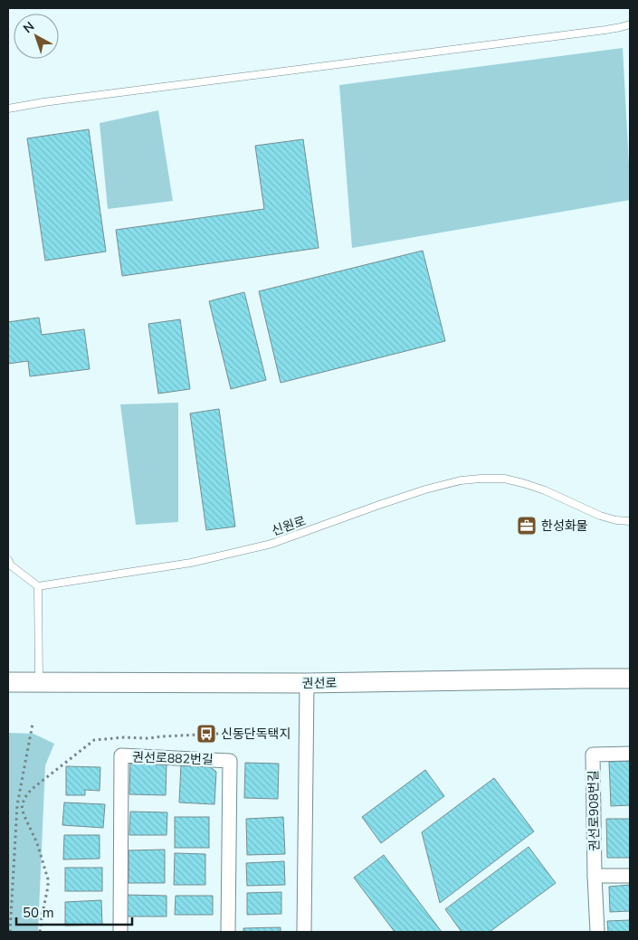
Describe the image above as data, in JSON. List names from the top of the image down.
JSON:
{
  "streets": {
    "street": ["권선로", "권선로882번길", "권선로908번길"],
    "lane": ["신원로"]
  },
  "places": {
    "office": ["한성화물"],
    "bus stop": ["신동단독택지"]
  },
  "scale_bar": "50 m",
  "north": "top left"
}
